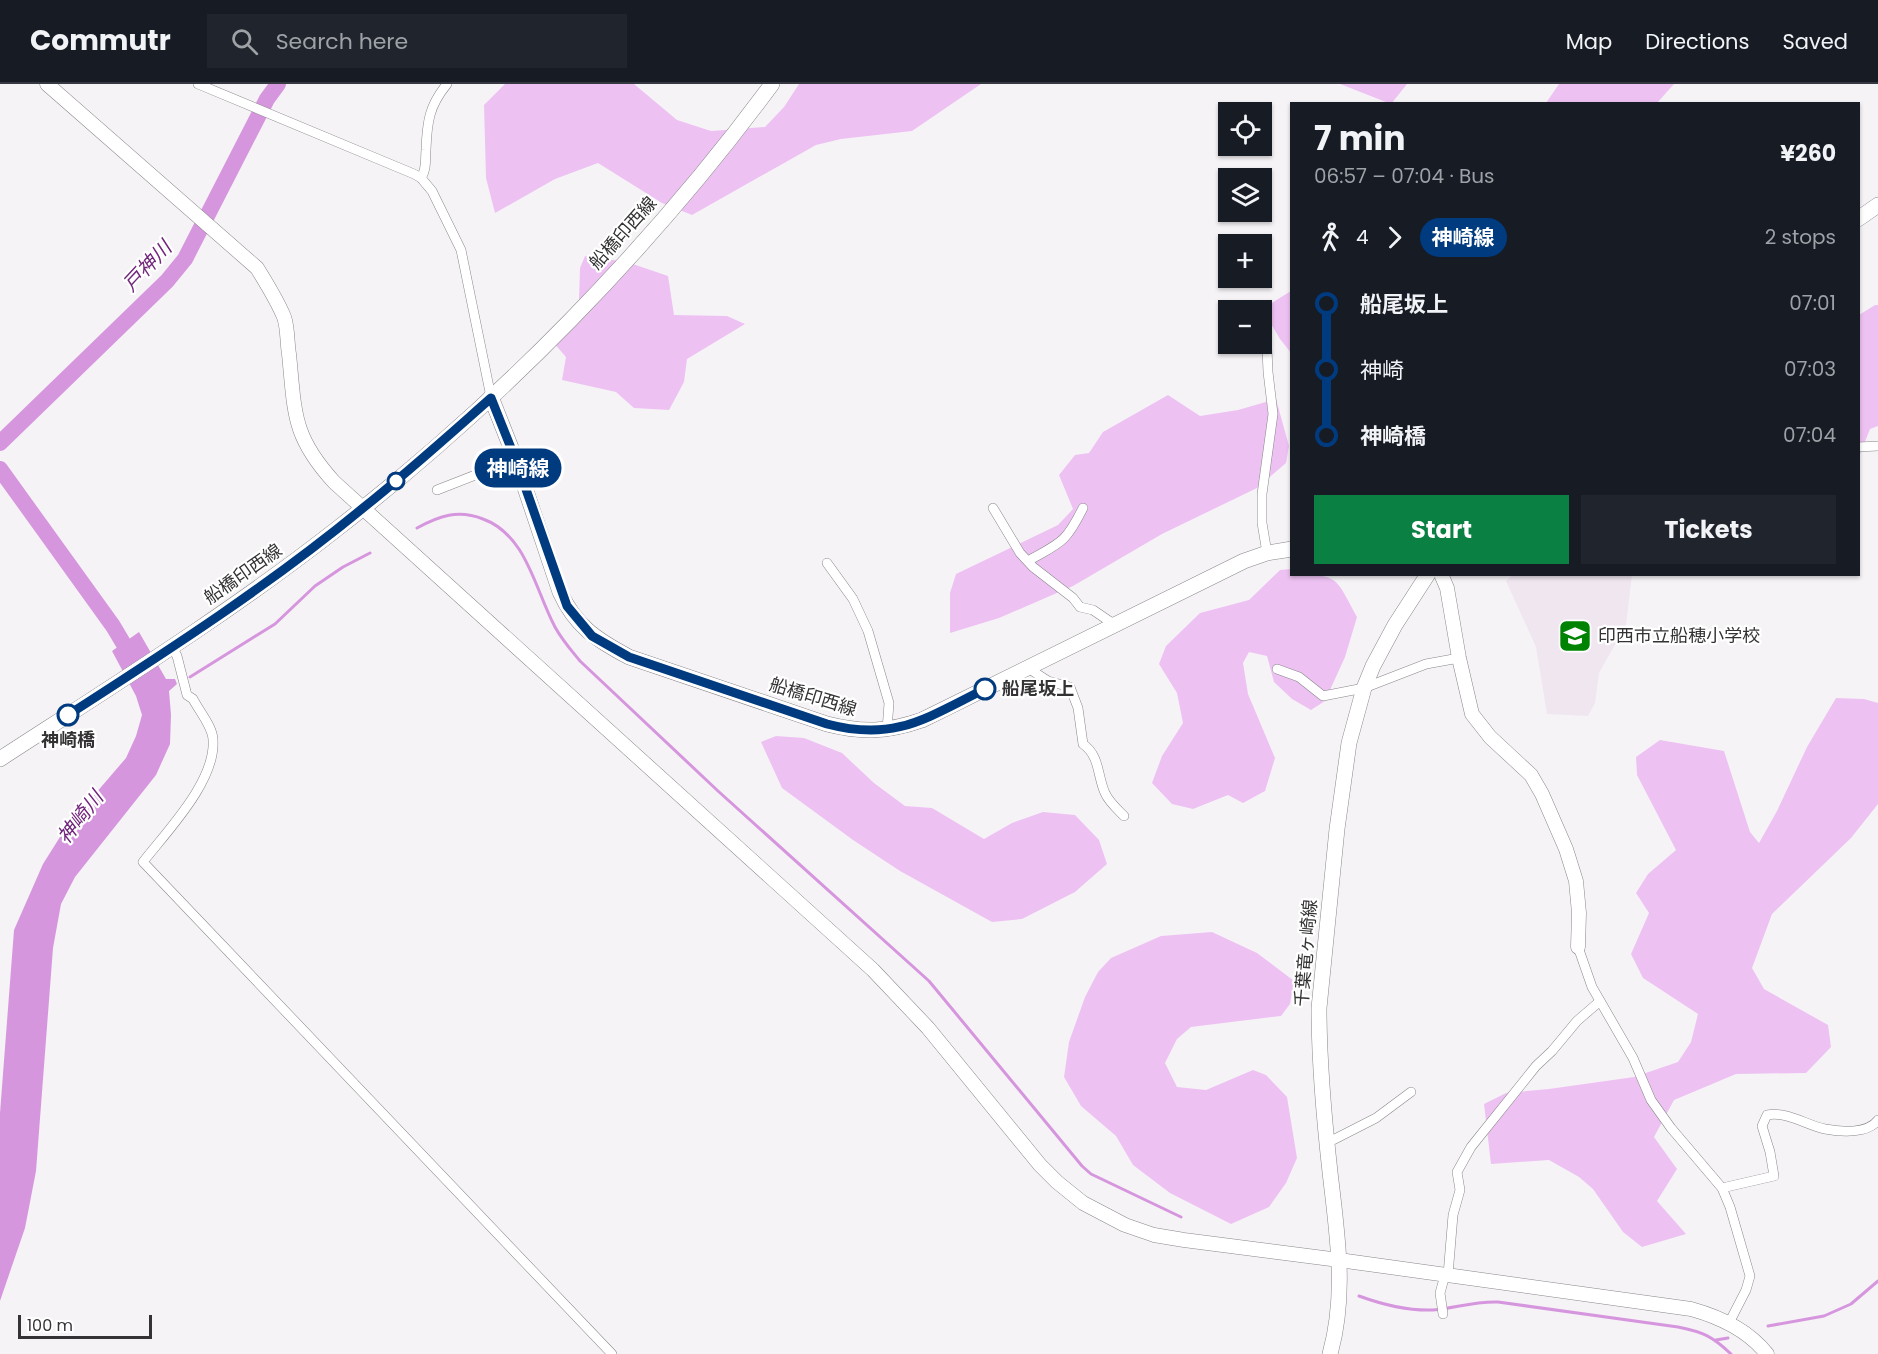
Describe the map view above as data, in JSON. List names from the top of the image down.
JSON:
{
  "streets": {
    "main road": ["船橋印西線", "千葉竜ヶ崎線"]
  },
  "water": ["戸神川", "神崎川"],
  "places": {
    "school or university": ["印西市立船穂小学校"],
    "other": ["船尾坂上", "神崎橋"]
  },
  "lines": ["bus line 神崎線"],
  "scale_bar": "100 m",
  "page": {
    "header": "Commutr",
    "search": "Search here",
    "nav": ["Map", "Directions", "Saved"],
    "on_map": "神崎線",
    "map_buttons": ["+", "−"],
    "heading": ["7 min", "06:57 – 07:04 · Bus", "¥260"],
    "legs": ["4", "神崎線", "2 stops"],
    "list": [
      {
        "name": "船尾坂上",
        "value": "07:01"
      },
      {
        "name": "神崎",
        "value": "07:03"
      },
      {
        "name": "神崎橋",
        "value": "07:04"
      }
    ],
    "buttons": ["Start", "Tickets"],
    "scale": "100 m"
  }
}
